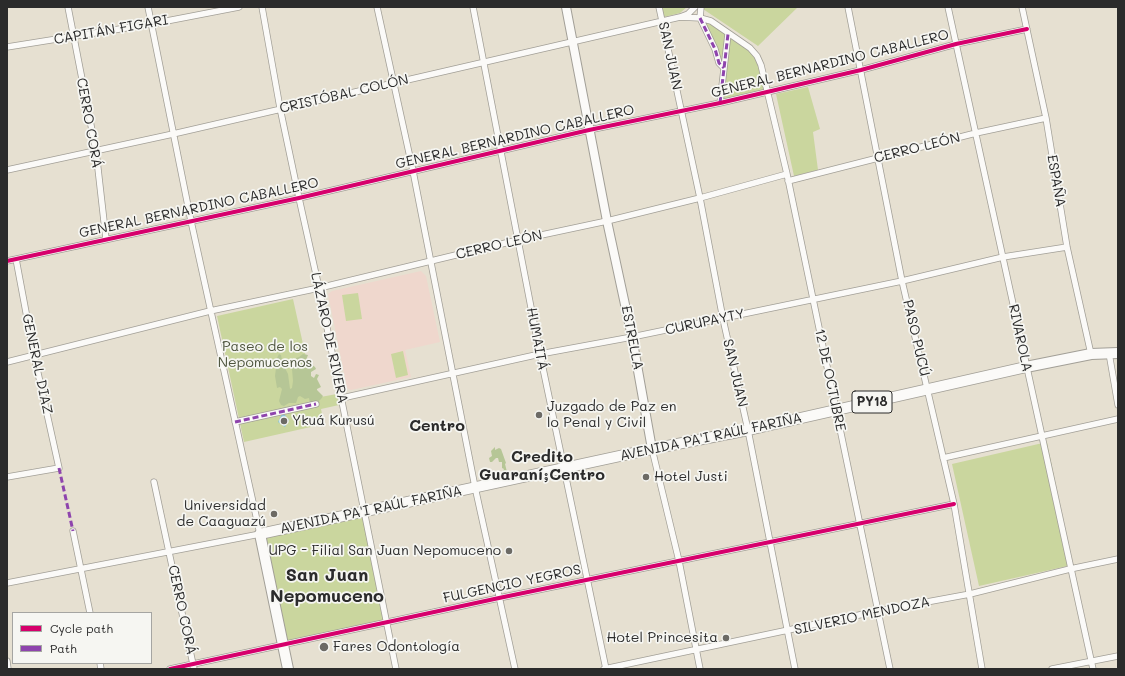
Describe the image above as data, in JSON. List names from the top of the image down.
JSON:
{
  "streets": {
    "highway": ["PY18", "AVENIDA PA'I RAÚL FARIÑA"],
    "main road": ["ESTRELLA"],
    "street": [
      "CAPITÁN FIGARI",
      "SAN JUAN",
      "GENERAL BERNARDINO CABALLERO",
      "CRISTÓBAL COLÓN",
      "CERRO CORÁ",
      "CERRO LEÓN",
      "ESPAÑA",
      "CURUPAYTY",
      "LÁZARO DE RIVERA",
      "PASO PUCÚ",
      "RIVAROLA",
      "HUMAITÁ",
      "GENERAL DIAZ",
      "12 DE OCTUBRE",
      "FULGENCIO YEGROS",
      "SILVERIO MENDOZA"
    ]
  },
  "crossings": [
    ["CAPITÁN FIGARI", "CERRO CORÁ"],
    ["SAN JUAN", "GENERAL BERNARDINO CABALLERO"],
    ["SAN JUAN", "CRISTÓBAL COLÓN"],
    ["SAN JUAN", "CERRO LEÓN"],
    ["SAN JUAN", "CURUPAYTY"],
    ["SAN JUAN", "AVENIDA PA'I RAÚL FARIÑA"],
    ["SAN JUAN", "FULGENCIO YEGROS"],
    ["SAN JUAN", "SILVERIO MENDOZA"],
    ["GENERAL BERNARDINO CABALLERO", "CERRO CORÁ"],
    ["GENERAL BERNARDINO CABALLERO", "ESPAÑA"],
    ["GENERAL BERNARDINO CABALLERO", "LÁZARO DE RIVERA"],
    ["GENERAL BERNARDINO CABALLERO", "ESTRELLA"],
    ["GENERAL BERNARDINO CABALLERO", "PASO PUCÚ"],
    ["GENERAL BERNARDINO CABALLERO", "RIVAROLA"],
    ["GENERAL BERNARDINO CABALLERO", "HUMAITÁ"],
    ["GENERAL BERNARDINO CABALLERO", "GENERAL DIAZ"],
    ["GENERAL BERNARDINO CABALLERO", "12 DE OCTUBRE"],
    ["CRISTÓBAL COLÓN", "CERRO CORÁ"],
    ["CRISTÓBAL COLÓN", "LÁZARO DE RIVERA"],
    ["CRISTÓBAL COLÓN", "ESTRELLA"],
    ["CRISTÓBAL COLÓN", "HUMAITÁ"],
    ["CERRO CORÁ", "AVENIDA PA'I RAÚL FARIÑA"],
    ["CERRO CORÁ", "FULGENCIO YEGROS"],
    ["CERRO LEÓN", "ESPAÑA"],
    ["CERRO LEÓN", "LÁZARO DE RIVERA"],
    ["CERRO LEÓN", "ESTRELLA"],
    ["CERRO LEÓN", "PASO PUCÚ"],
    ["CERRO LEÓN", "RIVAROLA"],
    ["CERRO LEÓN", "HUMAITÁ"],
    ["CERRO LEÓN", "GENERAL DIAZ"],
    ["CERRO LEÓN", "12 DE OCTUBRE"],
    ["ESPAÑA", "CURUPAYTY"],
    ["ESPAÑA", "AVENIDA PA'I RAÚL FARIÑA"],
    ["CURUPAYTY", "LÁZARO DE RIVERA"],
    ["CURUPAYTY", "ESTRELLA"],
    ["CURUPAYTY", "PASO PUCÚ"],
    ["CURUPAYTY", "RIVAROLA"],
    ["CURUPAYTY", "HUMAITÁ"],
    ["CURUPAYTY", "12 DE OCTUBRE"],
    ["LÁZARO DE RIVERA", "AVENIDA PA'I RAÚL FARIÑA"],
    ["LÁZARO DE RIVERA", "FULGENCIO YEGROS"],
    ["ESTRELLA", "AVENIDA PA'I RAÚL FARIÑA"],
    ["ESTRELLA", "FULGENCIO YEGROS"],
    ["ESTRELLA", "SILVERIO MENDOZA"],
    ["PASO PUCÚ", "AVENIDA PA'I RAÚL FARIÑA"],
    ["PASO PUCÚ", "FULGENCIO YEGROS"],
    ["PASO PUCÚ", "SILVERIO MENDOZA"],
    ["RIVAROLA", "AVENIDA PA'I RAÚL FARIÑA"],
    ["RIVAROLA", "SILVERIO MENDOZA"],
    ["HUMAITÁ", "AVENIDA PA'I RAÚL FARIÑA"],
    ["HUMAITÁ", "FULGENCIO YEGROS"],
    ["HUMAITÁ", "SILVERIO MENDOZA"],
    ["12 DE OCTUBRE", "AVENIDA PA'I RAÚL FARIÑA"],
    ["12 DE OCTUBRE", "FULGENCIO YEGROS"],
    ["12 DE OCTUBRE", "SILVERIO MENDOZA"]
  ],
  "districts": ["Centro", "Credito Guaraní;Centro", "San Juan Nepomuceno"],
  "parks": ["Paseo de los Nepomucenos"],
  "places": [
    "Juzgado de Paz en lo Penal y Civil",
    "Ykuá Kurusú",
    "Hotel Justi",
    "Universidad de Caaguazú",
    "UPG - Filial San Juan Nepomuceno",
    "Hotel Princesita",
    "Fares Odontología"
  ],
  "legend": ["Cycle path", "Path"]
}
